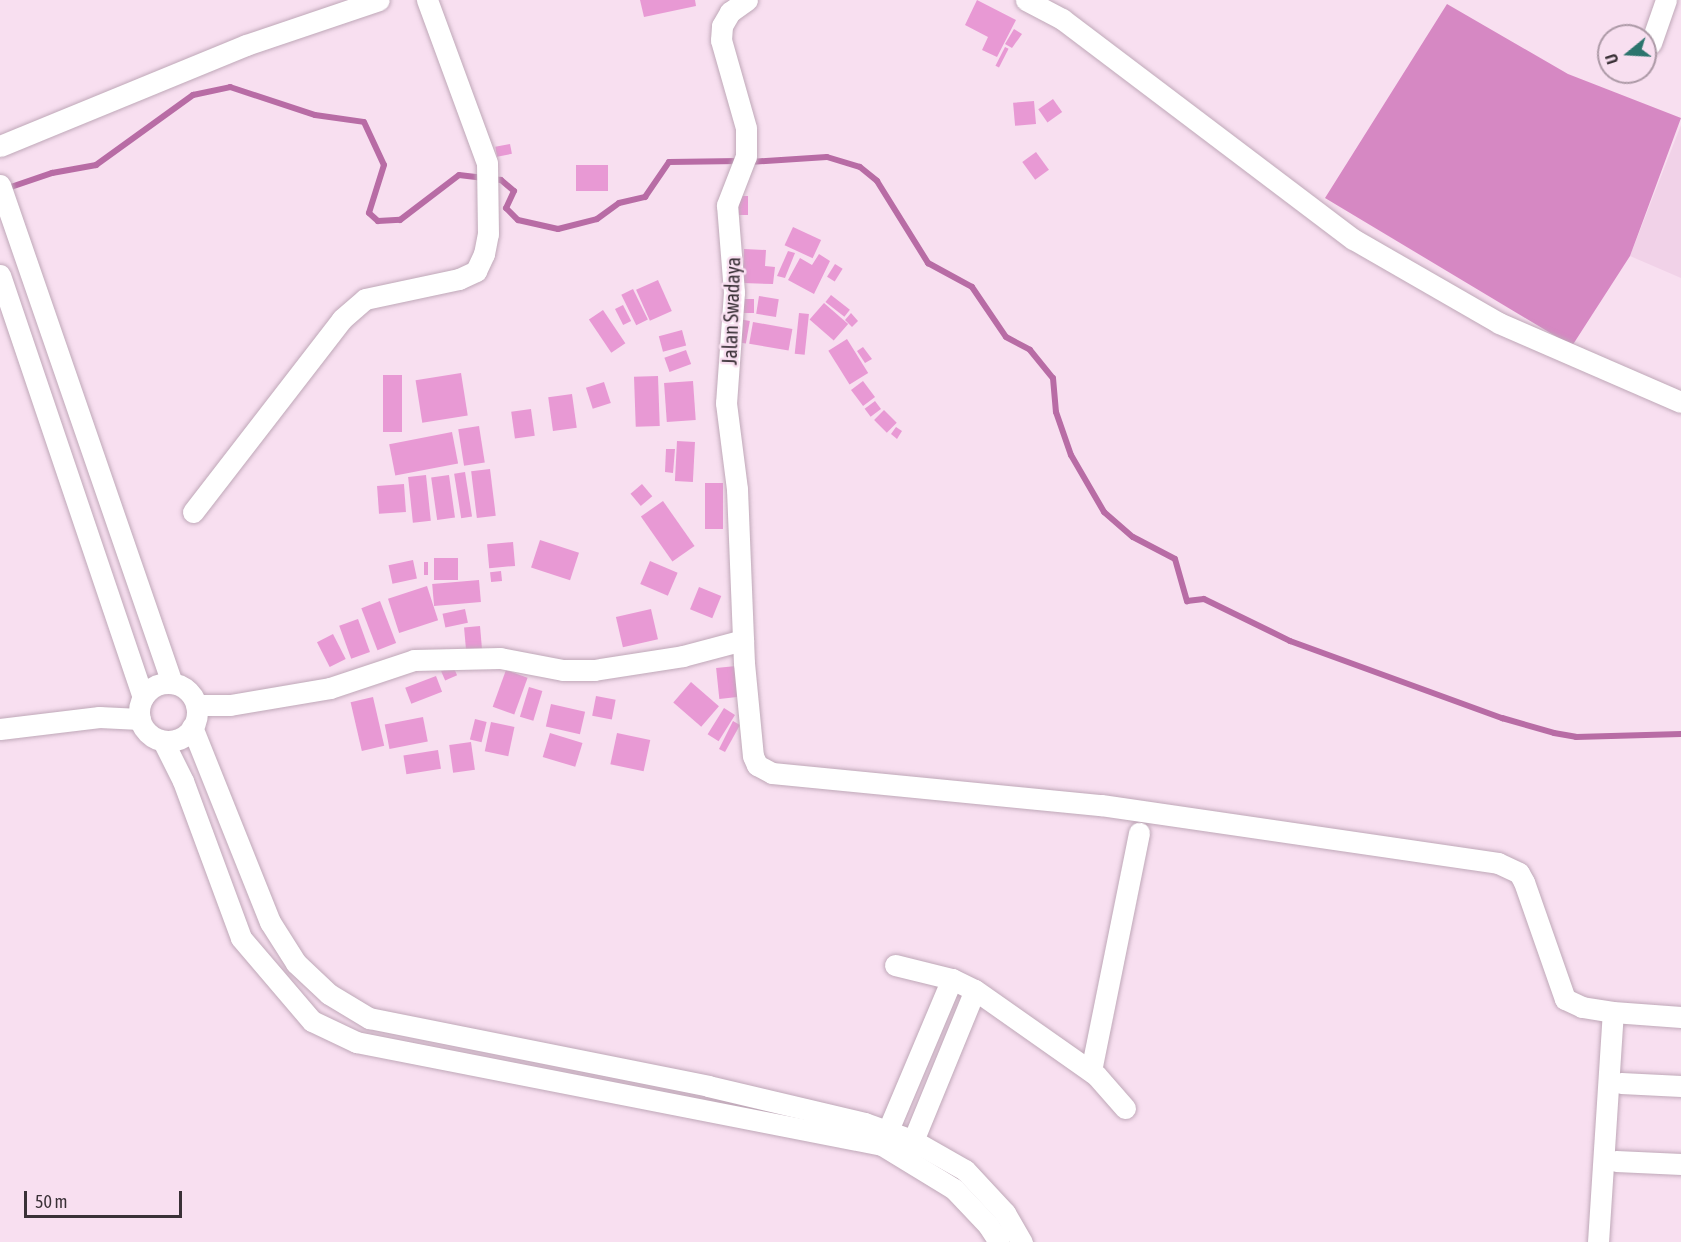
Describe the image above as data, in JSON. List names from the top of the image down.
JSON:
{
  "streets": {
    "street": ["Jalan Swadaya"]
  },
  "scale_bar": "50 m",
  "north": "left"
}
